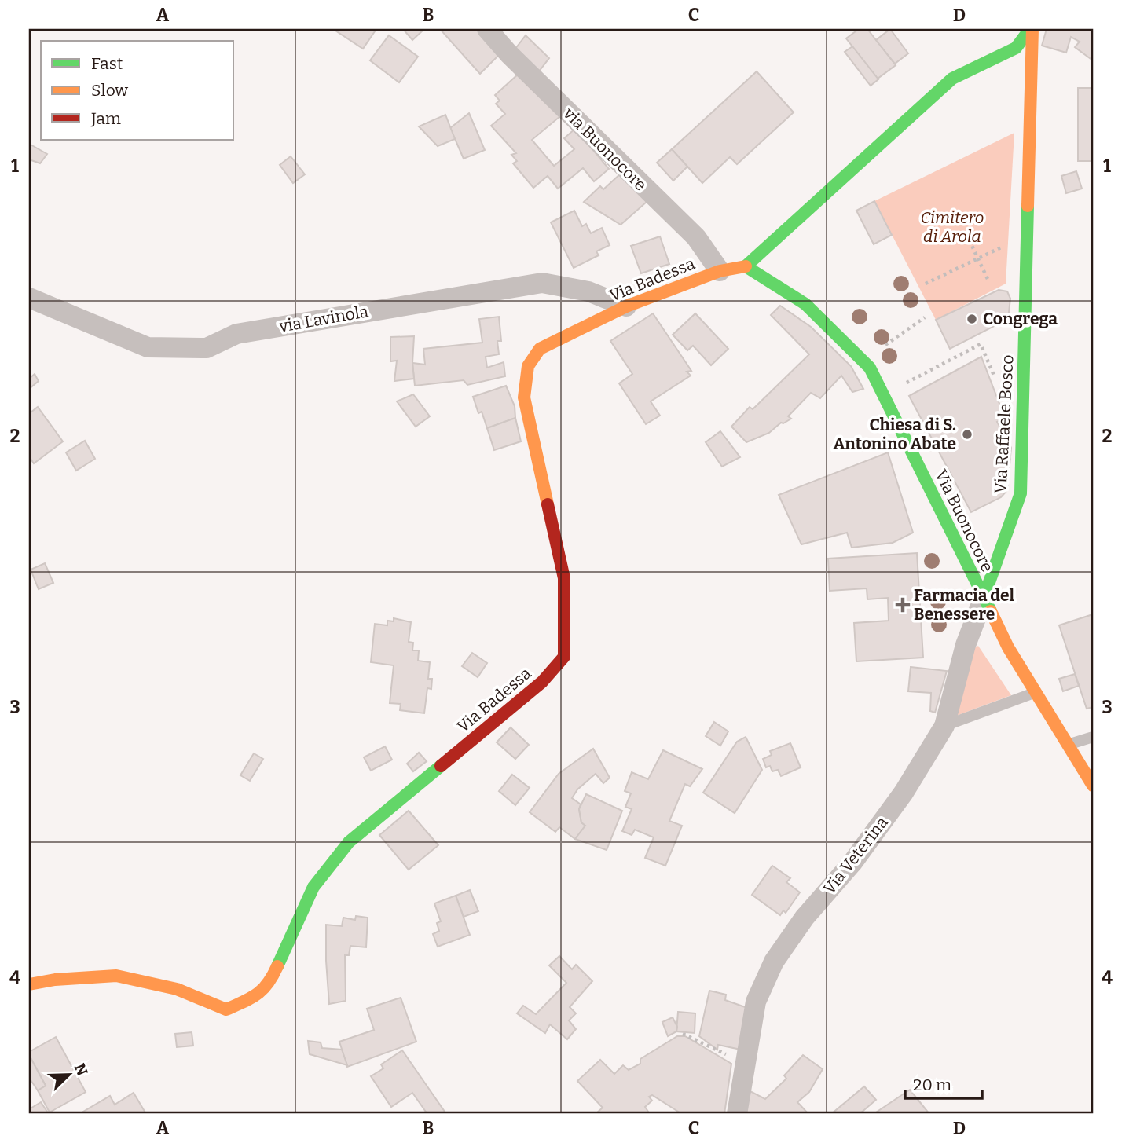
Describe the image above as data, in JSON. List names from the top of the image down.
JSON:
{
  "streets": {
    "street": [
      "via Buonocore",
      "Via Badessa",
      "via Lavinola",
      "Via Raffaele Bosco",
      "Via Buonocore",
      "Via Veterina"
    ]
  },
  "crossings": [
    ["via Buonocore", "Via Badessa"],
    ["Via Badessa", "via Lavinola"],
    ["Via Badessa", "Via Buonocore"],
    ["Via Raffaele Bosco", "Via Buonocore"],
    ["Via Raffaele Bosco", "Via Veterina"],
    ["Via Buonocore", "Via Veterina"]
  ],
  "parks": ["Cimitero di Arola"],
  "places": {
    "other": ["Congrega", "Chiesa di S. Antonino Abate"],
    "health": ["Farmacia del Benessere"]
  },
  "legend": ["Fast", "Slow", "Jam"],
  "scale_bar": "20 m",
  "north": "top right",
  "grid": {
    "columns": [
      "A",
      "B",
      "C",
      "D"
    ],
    "rows": [
      "1",
      "2",
      "3",
      "4"
    ]
  }
}
